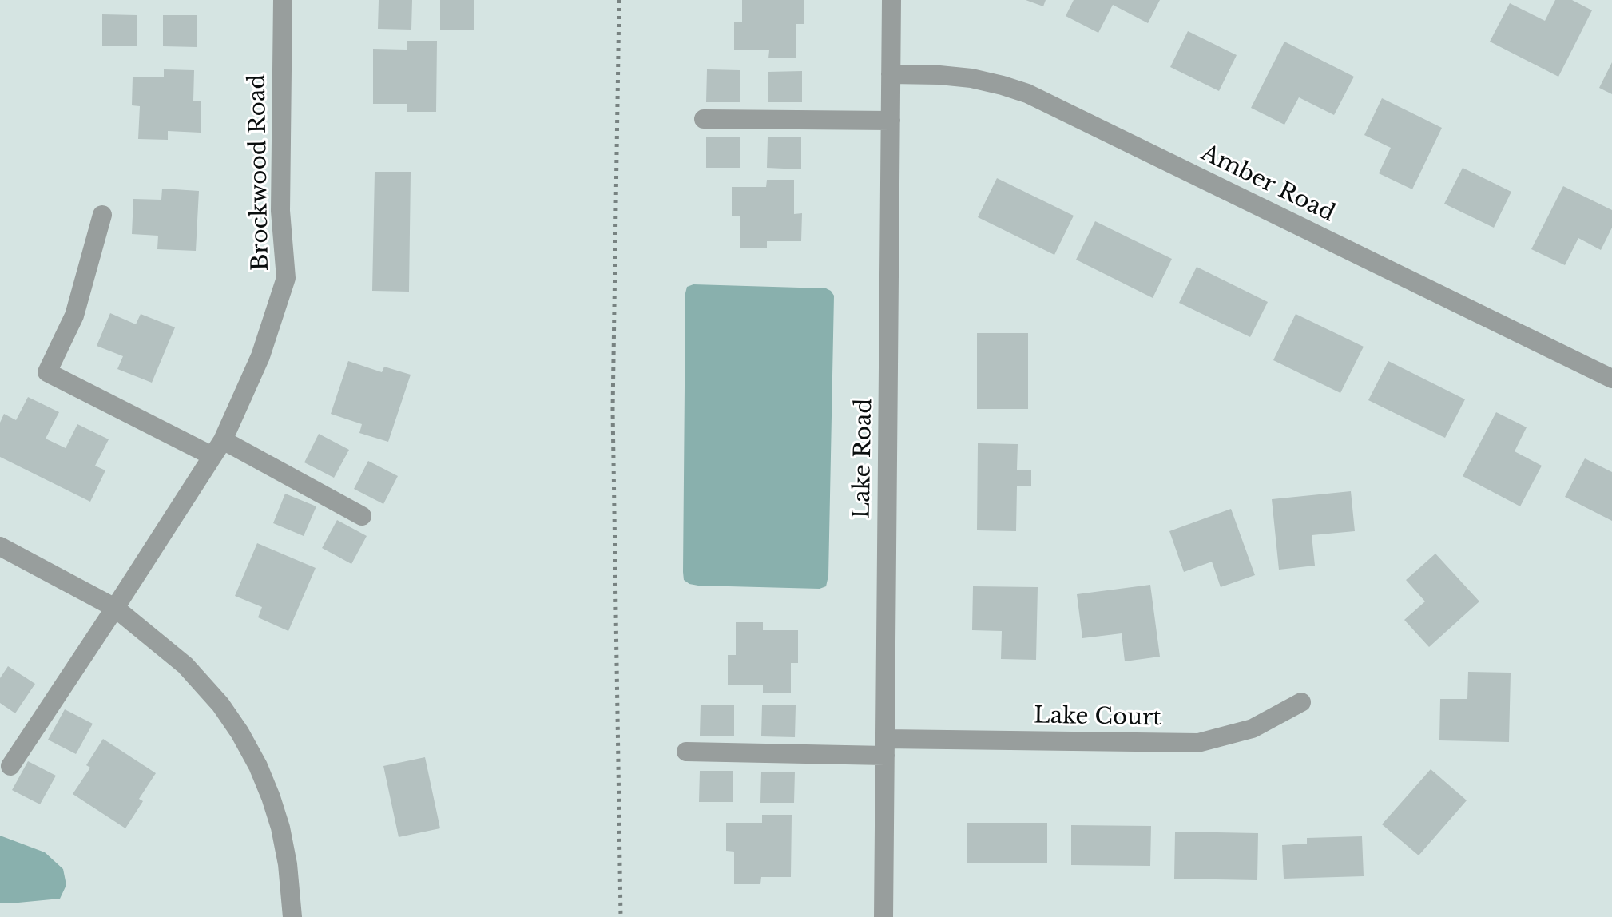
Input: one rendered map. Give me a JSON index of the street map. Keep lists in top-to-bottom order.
{
  "streets": {
    "street": [
      "Brockwood Road",
      "Amber Road",
      "Lake Road",
      "Lake Court"
    ]
  },
  "crossings": [
    ["Amber Road", "Lake Road"],
    ["Lake Road", "Lake Court"]
  ]
}
